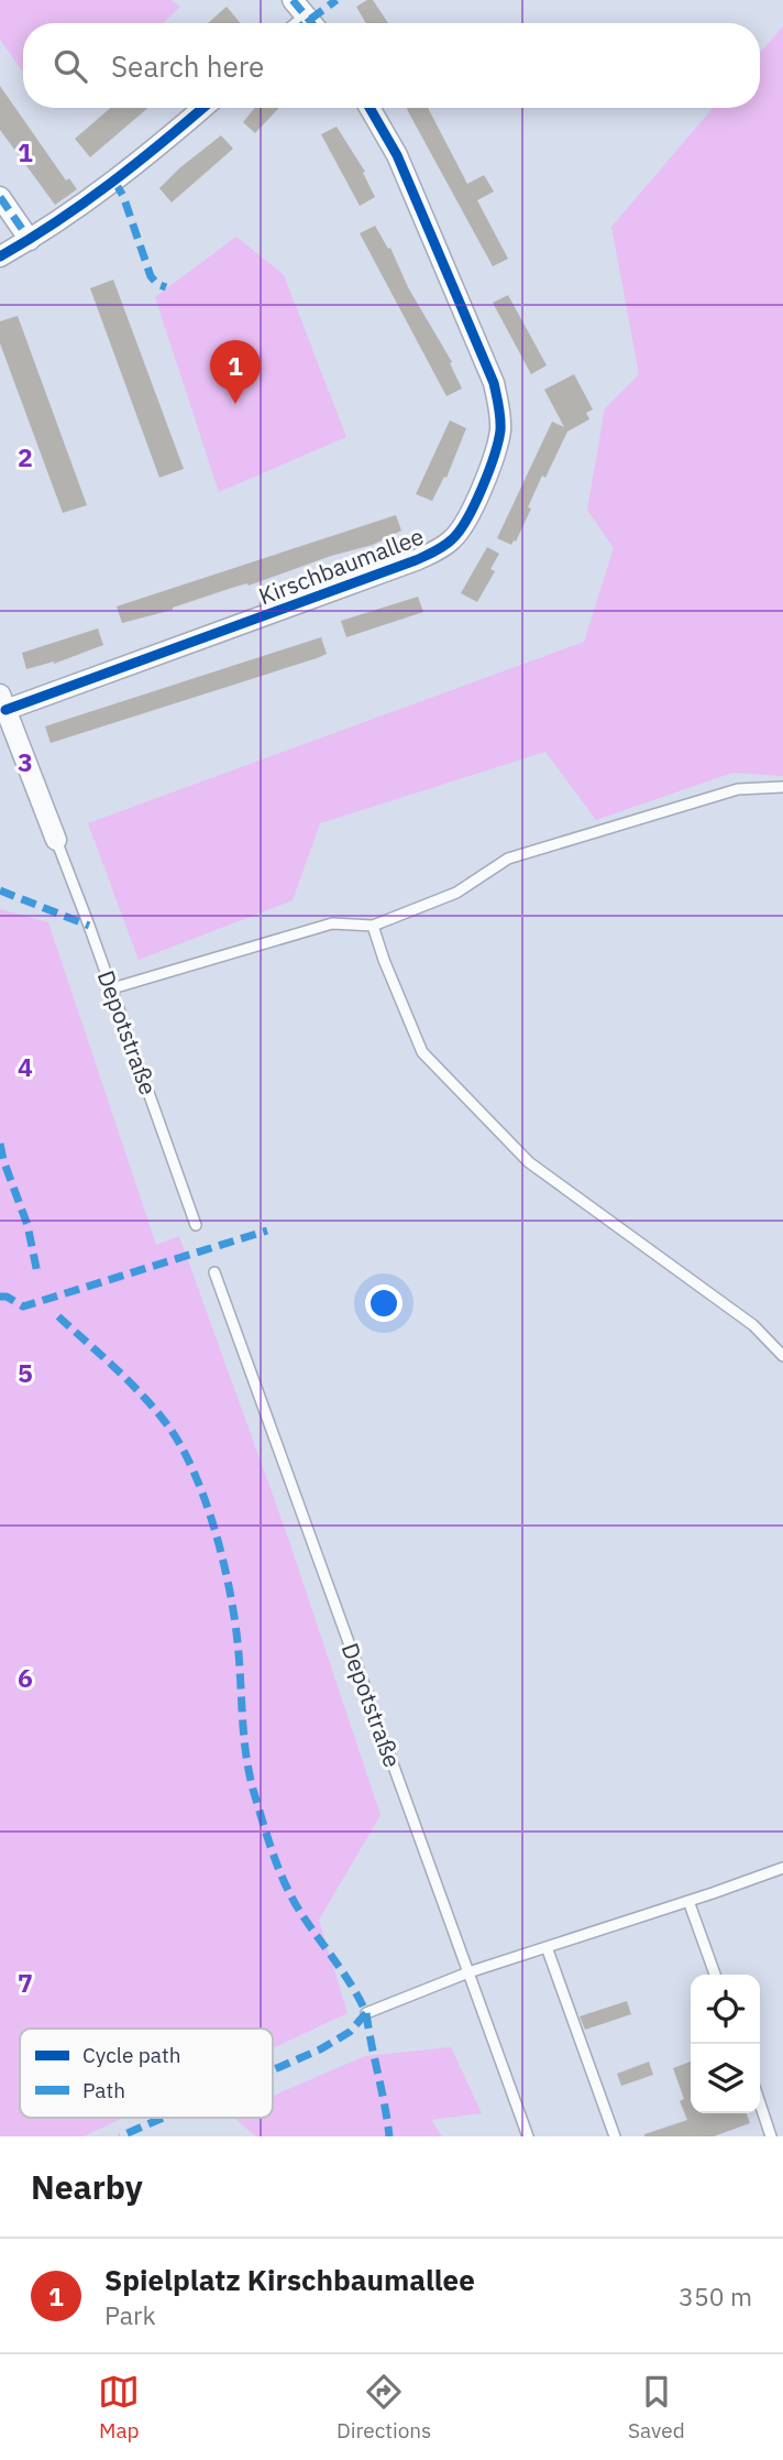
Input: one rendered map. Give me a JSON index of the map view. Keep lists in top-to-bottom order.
{
  "streets": {
    "street": ["Kirschbaumallee"],
    "lane": ["Depotstraße"]
  },
  "legend": ["Cycle path", "Path"],
  "page": {
    "search": "Search here",
    "pins": "1",
    "heading": "Nearby",
    "list": [
      {
        "mark": "1",
        "name": "Spielplatz Kirschbaumallee",
        "note": "Park",
        "value": "350 m"
      }
    ],
    "nav": ["Map", "Directions", "Saved"]
  },
  "grid": {
    "rows": [
      "1",
      "2",
      "3",
      "4",
      "5",
      "6",
      "7"
    ]
  }
}
